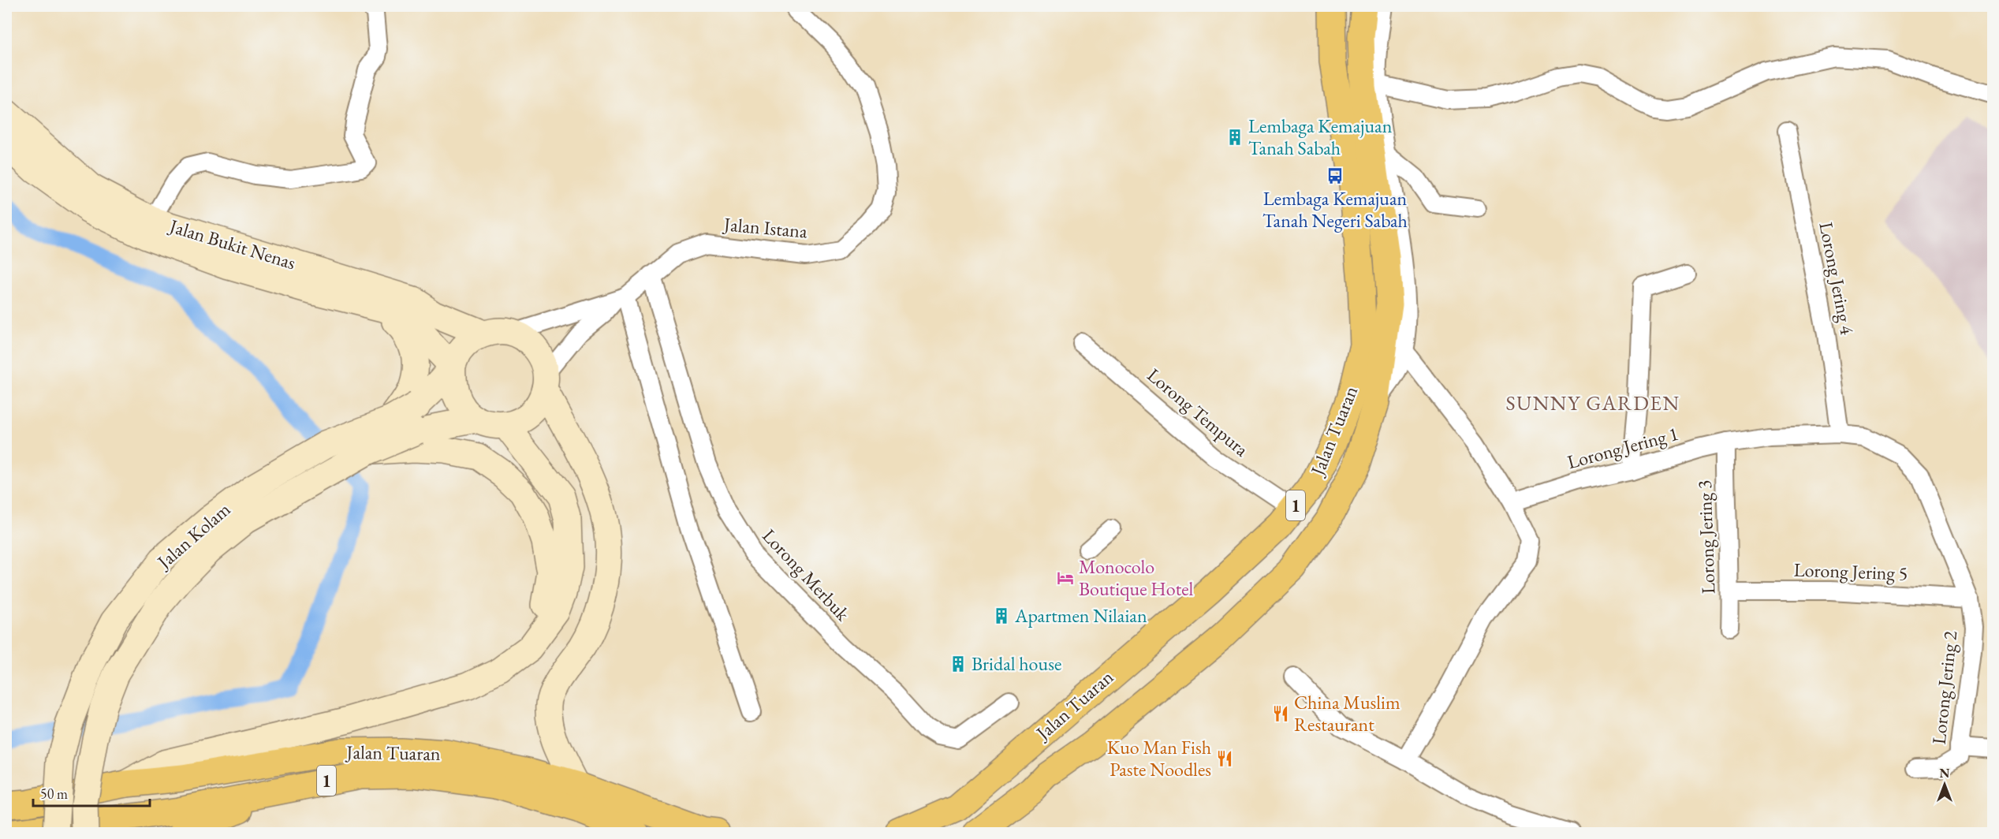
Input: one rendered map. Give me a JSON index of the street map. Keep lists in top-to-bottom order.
{
  "streets": {
    "main road": [
      "Jalan Bukit Nenas",
      "Jalan Tuaran",
      "1",
      "Jalan Kolam"
    ],
    "street": [
      "Jalan Istana",
      "Lorong Jering 4",
      "Lorong Tempura",
      "Lorong Jering 1",
      "Lorong Jering 3",
      "Lorong Jering 5",
      "Lorong Merbuk",
      "Lorong Jering 2"
    ]
  },
  "crossings": [
    ["Jalan Istana", "Jalan Bukit Nenas"],
    ["Jalan Istana", "Jalan Kolam"],
    ["Jalan Istana", "Lorong Merbuk"],
    ["Jalan Bukit Nenas", "Jalan Kolam"],
    ["Lorong Jering 4", "Lorong Jering 1"],
    ["Lorong Tempura", "Jalan Tuaran"],
    ["Lorong Jering 1", "Lorong Jering 3"],
    ["Lorong Jering 1", "Lorong Jering 2"],
    ["Lorong Jering 3", "Lorong Jering 5"],
    ["Lorong Jering 5", "Lorong Jering 2"]
  ],
  "districts": ["SUNNY GARDEN"],
  "places": {
    "building": ["Lembaga Kemajuan Tanah Sabah", "Apartmen Nilaian", "Bridal house"],
    "bus stop": ["Lembaga Kemajuan Tanah Negeri Sabah"],
    "hotel": ["Monocolo Boutique Hotel"],
    "restaurant": ["China Muslim Restaurant", "Kuo Man Fish Paste Noodles"]
  },
  "scale_bar": "50 m",
  "north": "top"
}
